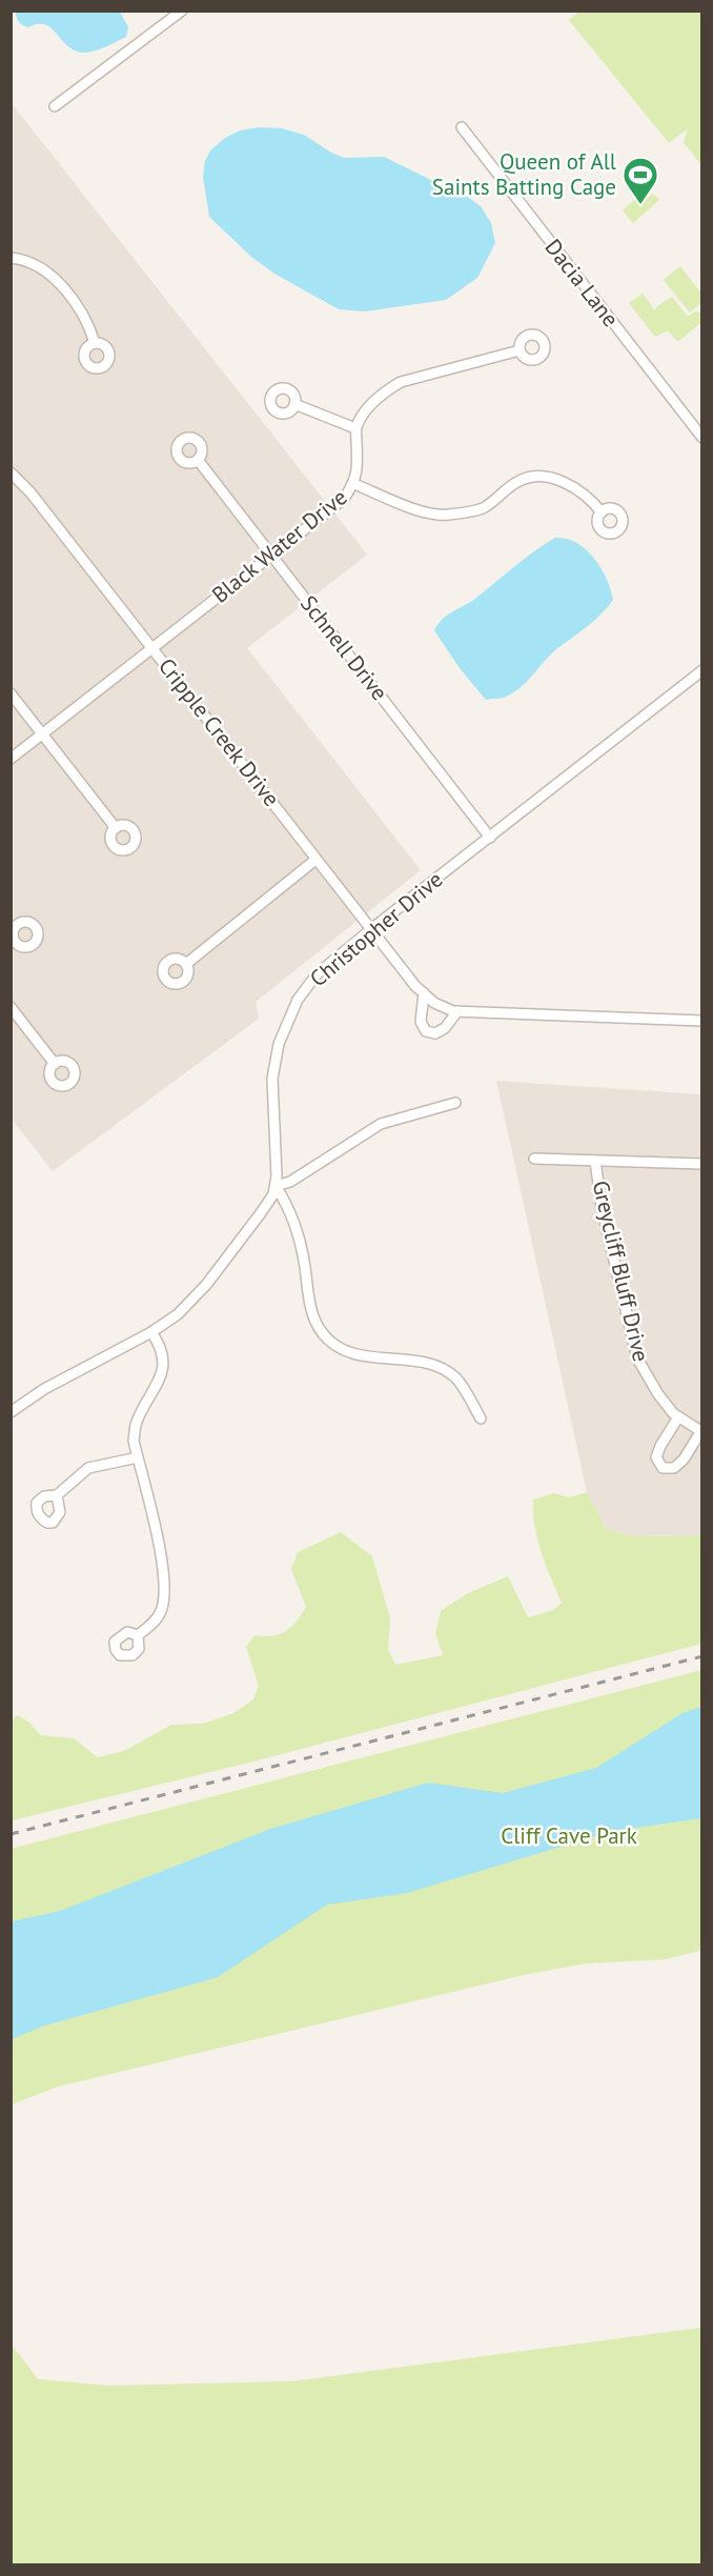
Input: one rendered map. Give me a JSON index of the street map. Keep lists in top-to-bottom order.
{
  "streets": {
    "street": [
      "Dacia Lane",
      "Black Water Drive",
      "Schnell Drive",
      "Cripple Creek Drive",
      "Christopher Drive",
      "Greycliff Bluff Drive"
    ]
  },
  "crossings": [
    ["Black Water Drive", "Schnell Drive"],
    ["Black Water Drive", "Cripple Creek Drive"],
    ["Schnell Drive", "Christopher Drive"],
    ["Cripple Creek Drive", "Christopher Drive"]
  ],
  "parks": ["Cliff Cave Park"],
  "places": {
    "sports": ["Queen of All Saints Batting Cage"]
  }
}
